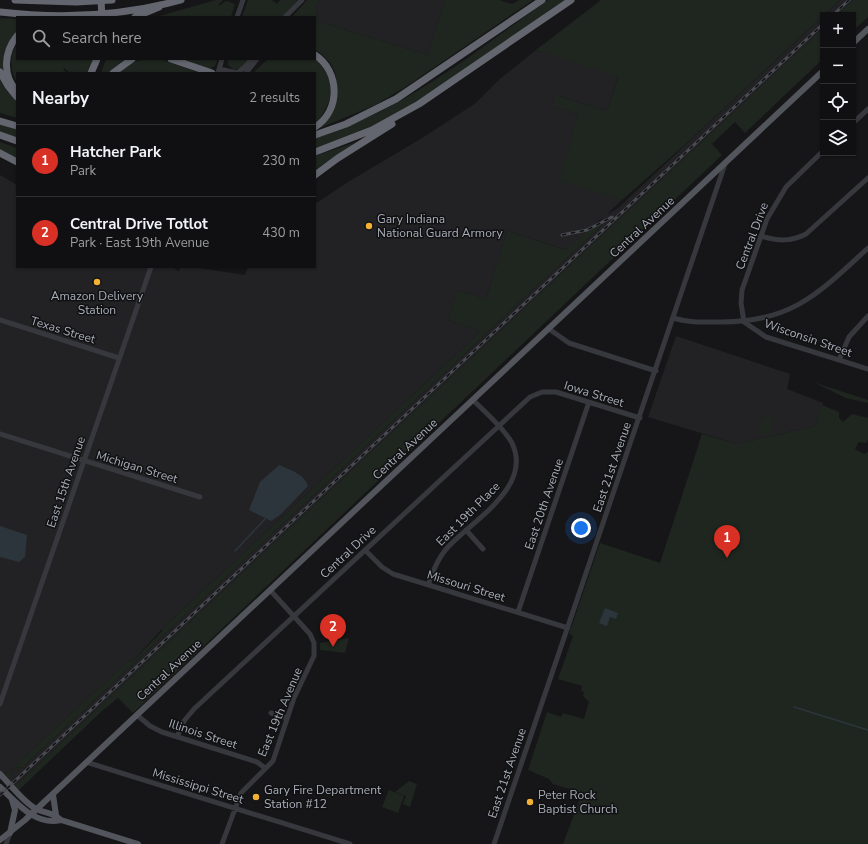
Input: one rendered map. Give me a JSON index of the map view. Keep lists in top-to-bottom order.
{
  "streets": {
    "main road": ["Central Avenue"],
    "street": [
      "Central Drive",
      "Texas Street",
      "Wisconsin Street",
      "Iowa Street",
      "Michigan Street",
      "East 21st Avenue",
      "East 15th Avenue",
      "East 20th Avenue",
      "East 19th Place",
      "Missouri Street",
      "East 19th Avenue",
      "Illinois Street",
      "Mississippi Street"
    ]
  },
  "crossings": [
    ["Central Avenue", "East 21st Avenue"],
    ["Central Avenue", "East 19th Place"],
    ["Central Avenue", "East 19th Avenue"],
    ["Central Avenue", "Illinois Street"],
    ["Central Avenue", "Mississippi Street"],
    ["Central Drive", "Wisconsin Street"],
    ["Central Drive", "Iowa Street"],
    ["Central Drive", "East 19th Place"],
    ["Central Drive", "Missouri Street"],
    ["Central Drive", "East 19th Avenue"],
    ["Central Drive", "Illinois Street"],
    ["Texas Street", "East 15th Avenue"],
    ["Iowa Street", "East 21st Avenue"],
    ["Iowa Street", "East 20th Avenue"],
    ["Michigan Street", "East 15th Avenue"],
    ["East 21st Avenue", "Missouri Street"],
    ["East 20th Avenue", "Missouri Street"],
    ["East 19th Place", "Missouri Street"],
    ["East 19th Avenue", "Illinois Street"],
    ["East 19th Avenue", "Mississippi Street"]
  ],
  "places": [
    "Gary Indiana National Guard Armory",
    "Amazon Delivery Station",
    "Gary Fire Department Station #12",
    "Peter Rock Baptist Church"
  ],
  "page": {
    "map_buttons": ["+", "−"],
    "search": "Search here",
    "heading": ["Nearby", "2 results"],
    "list": [
      {
        "mark": "1",
        "name": "Hatcher Park",
        "note": "Park",
        "value": "230 m"
      },
      {
        "mark": "2",
        "name": "Central Drive Totlot",
        "note": "Park · East 19th Avenue",
        "value": "430 m"
      }
    ],
    "pins": ["1", "2"]
  }
}
